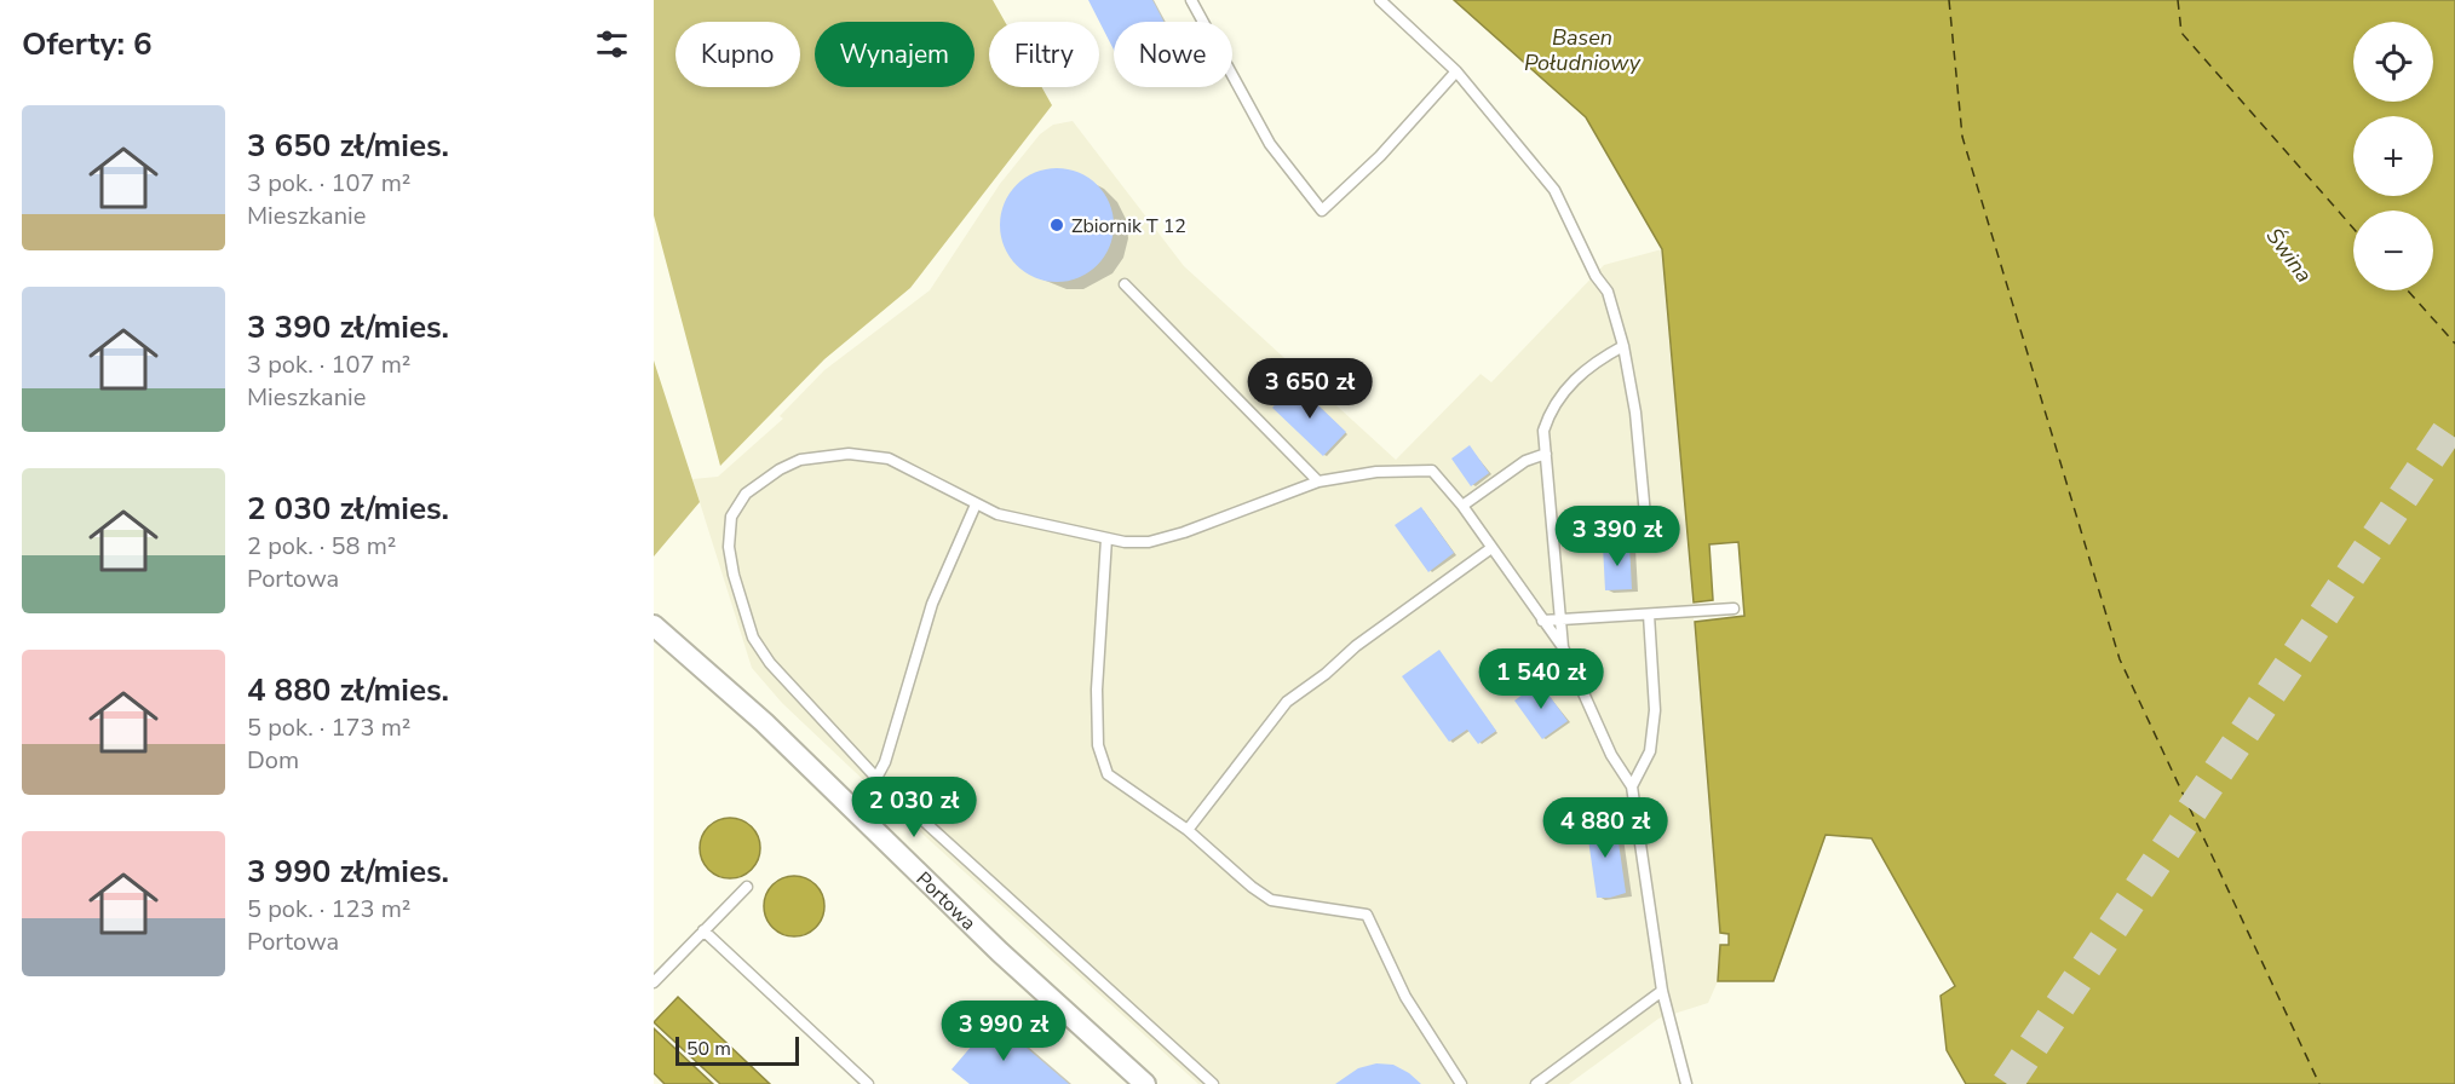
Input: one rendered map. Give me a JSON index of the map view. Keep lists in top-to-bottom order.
{
  "streets": {
    "street": ["Portowa"]
  },
  "water": ["Basen Południowy", "Świna"],
  "places": ["Zbiornik T 12"],
  "scale_bar": "50 m",
  "page": {
    "heading": "Oferty: 6",
    "map_buttons": ["+", "−"],
    "chip": [
      "Kupno",
      "Wynajem",
      "Filtry",
      "Nowe"
    ],
    "list": [
      {
        "name": "3 650 zł/mies.",
        "note": "3 pok. · 107 m² · Mieszkanie"
      },
      {
        "name": "3 390 zł/mies.",
        "note": "3 pok. · 107 m² · Mieszkanie"
      },
      {
        "name": "2 030 zł/mies.",
        "note": "2 pok. · 58 m² · Portowa"
      },
      {
        "name": "4 880 zł/mies.",
        "note": "5 pok. · 173 m² · Dom"
      },
      {
        "name": "3 990 zł/mies.",
        "note": "5 pok. · 123 m² · Portowa"
      }
    ],
    "price": [
      "3 650 zł",
      "3 390 zł",
      "1 540 zł",
      "2 030 zł",
      "4 880 zł",
      "3 990 zł"
    ],
    "scale": "50 m"
  }
}
